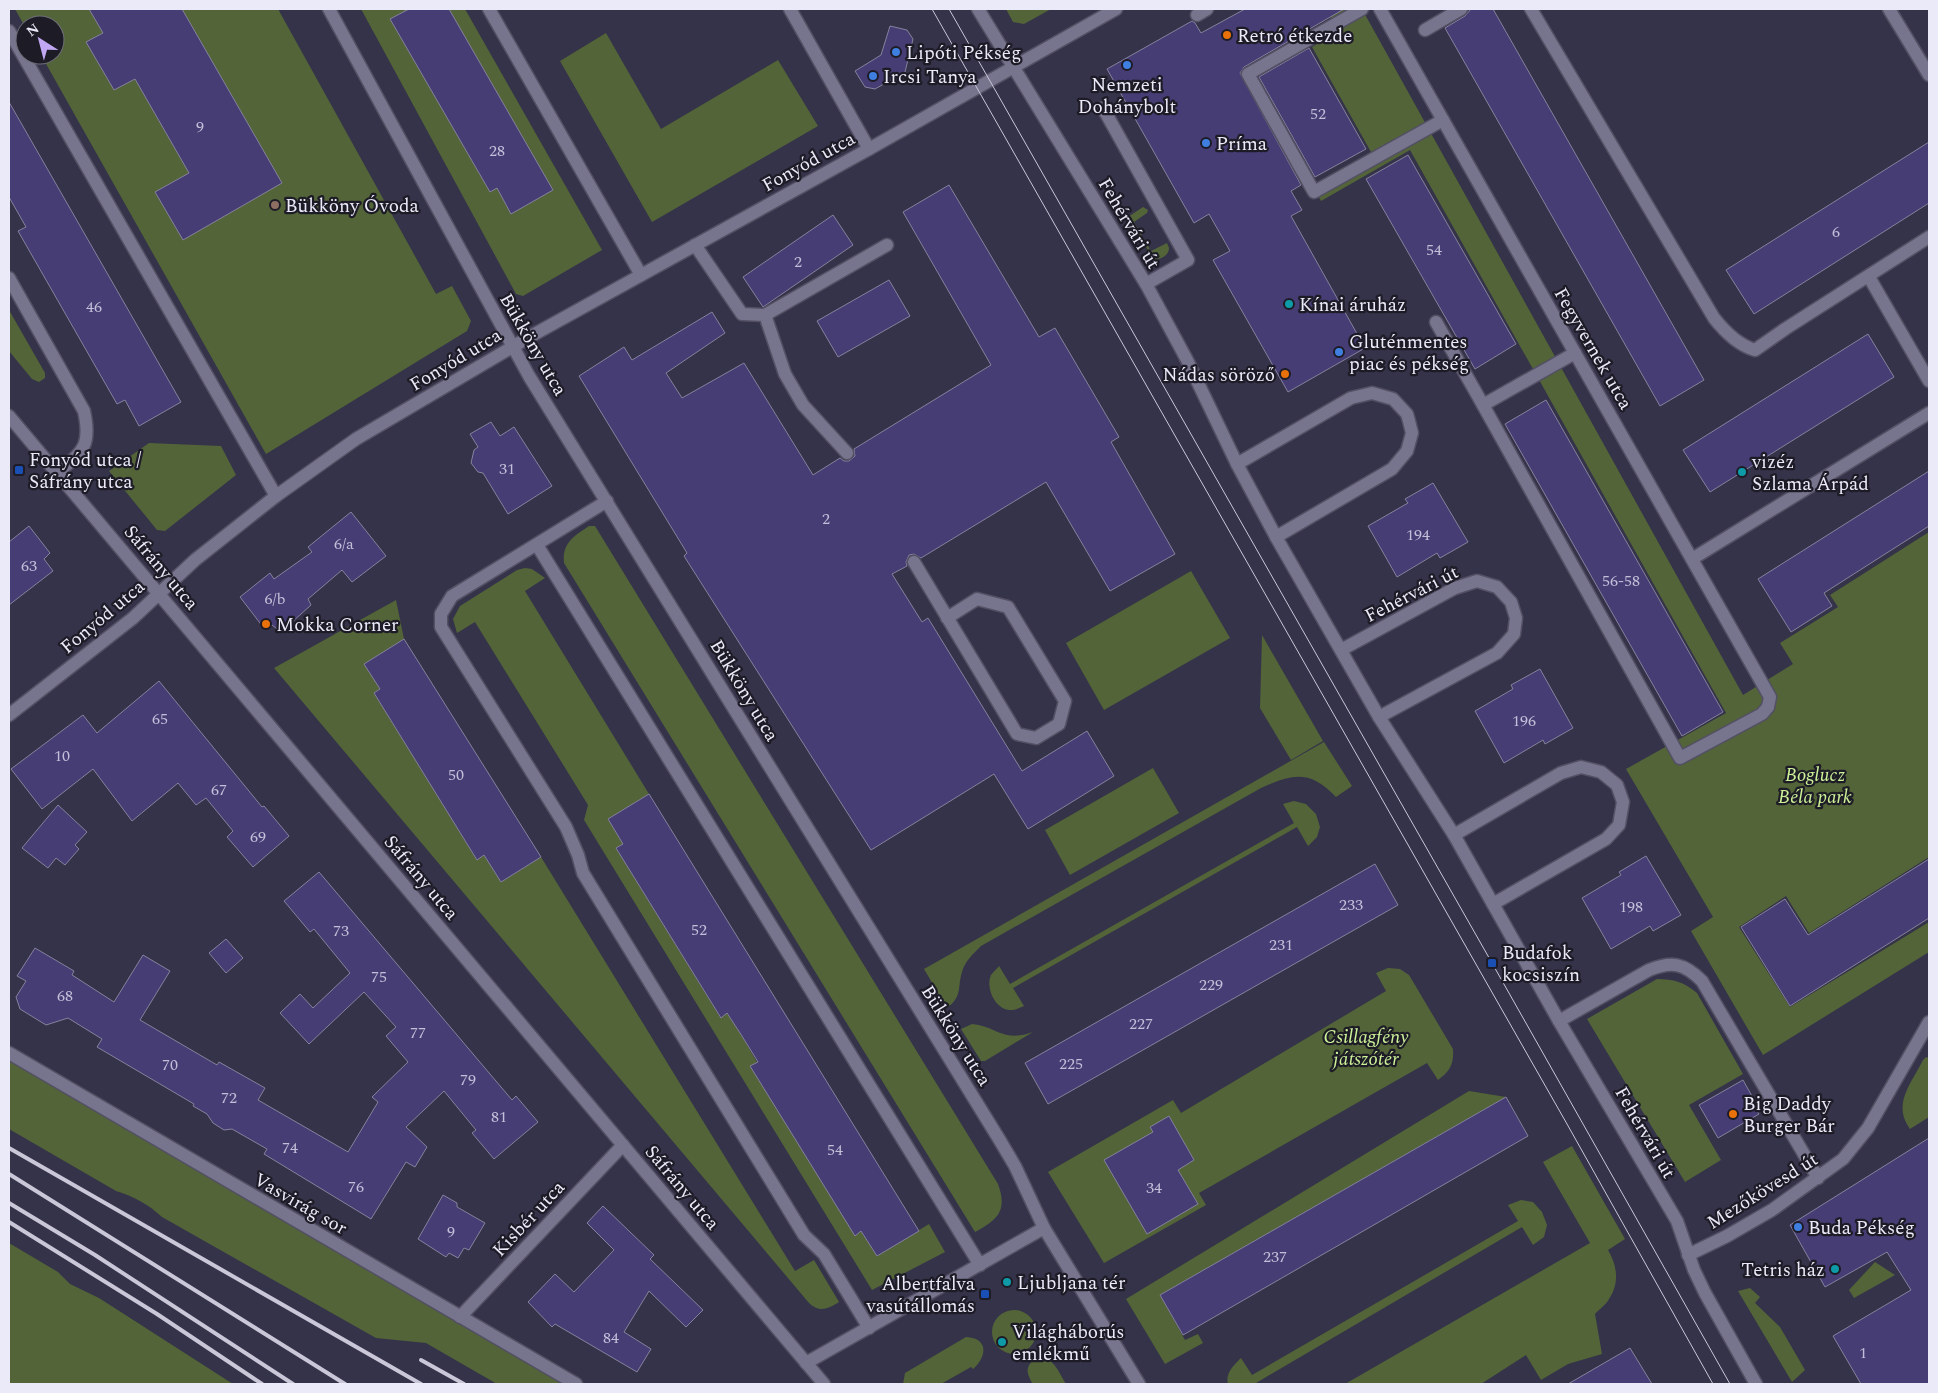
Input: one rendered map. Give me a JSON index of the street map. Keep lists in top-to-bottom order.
{
  "streets": {
    "street": [
      "Fonyód utca",
      "Fehérvári út",
      "Bükköny utca",
      "Fegyvernek utca",
      "Sáfrány utca",
      "Mezőkövesd út",
      "Vasvirág sor",
      "Kisbér utca"
    ]
  },
  "crossings": [
    ["Fonyód utca", "Fehérvári út"],
    ["Fonyód utca", "Bükköny utca"],
    ["Fonyód utca", "Sáfrány utca"],
    ["Fehérvári út", "Mezőkövesd út"],
    ["Sáfrány utca", "Kisbér utca"],
    ["Vasvirág sor", "Kisbér utca"]
  ],
  "parks": ["Boglucz Béla park", "Csillagfény játszótér"],
  "places": {
    "other": [
      "Retró étkezde",
      "Lipóti Pékség",
      "Nemzeti Dohánybolt",
      "Ircsi Tanya",
      "Príma",
      "Bükköny Óvoda",
      "Kínai áruház",
      "Gluténmentes piac és pékség",
      "Nádas söröző",
      "vizéz Szlama Árpád",
      "Mokka Corner",
      "Big Daddy Burger Bár",
      "Buda Pékség",
      "Tetris ház",
      "Ljubljana tér",
      "Világháborús emlékmű"
    ],
    "transit": ["Fonyód utca / Sáfrány utca", "Budafok kocsiszín", "Albertfalva vasútállomás"]
  },
  "house_numbers": [
    "52",
    "9",
    "28",
    "6",
    "54",
    "2",
    "46",
    "31",
    "2",
    "194",
    "6/a",
    "63",
    "56-58",
    "6/b",
    "65",
    "196",
    "10",
    "50",
    "67",
    "69",
    "233",
    "198",
    "52",
    "73",
    "231",
    "75",
    "229",
    "68",
    "227",
    "77",
    "225",
    "70",
    "79",
    "72",
    "81",
    "74",
    "54",
    "76",
    "34",
    "9",
    "237",
    "84",
    "1"
  ],
  "north": "top left"
}
